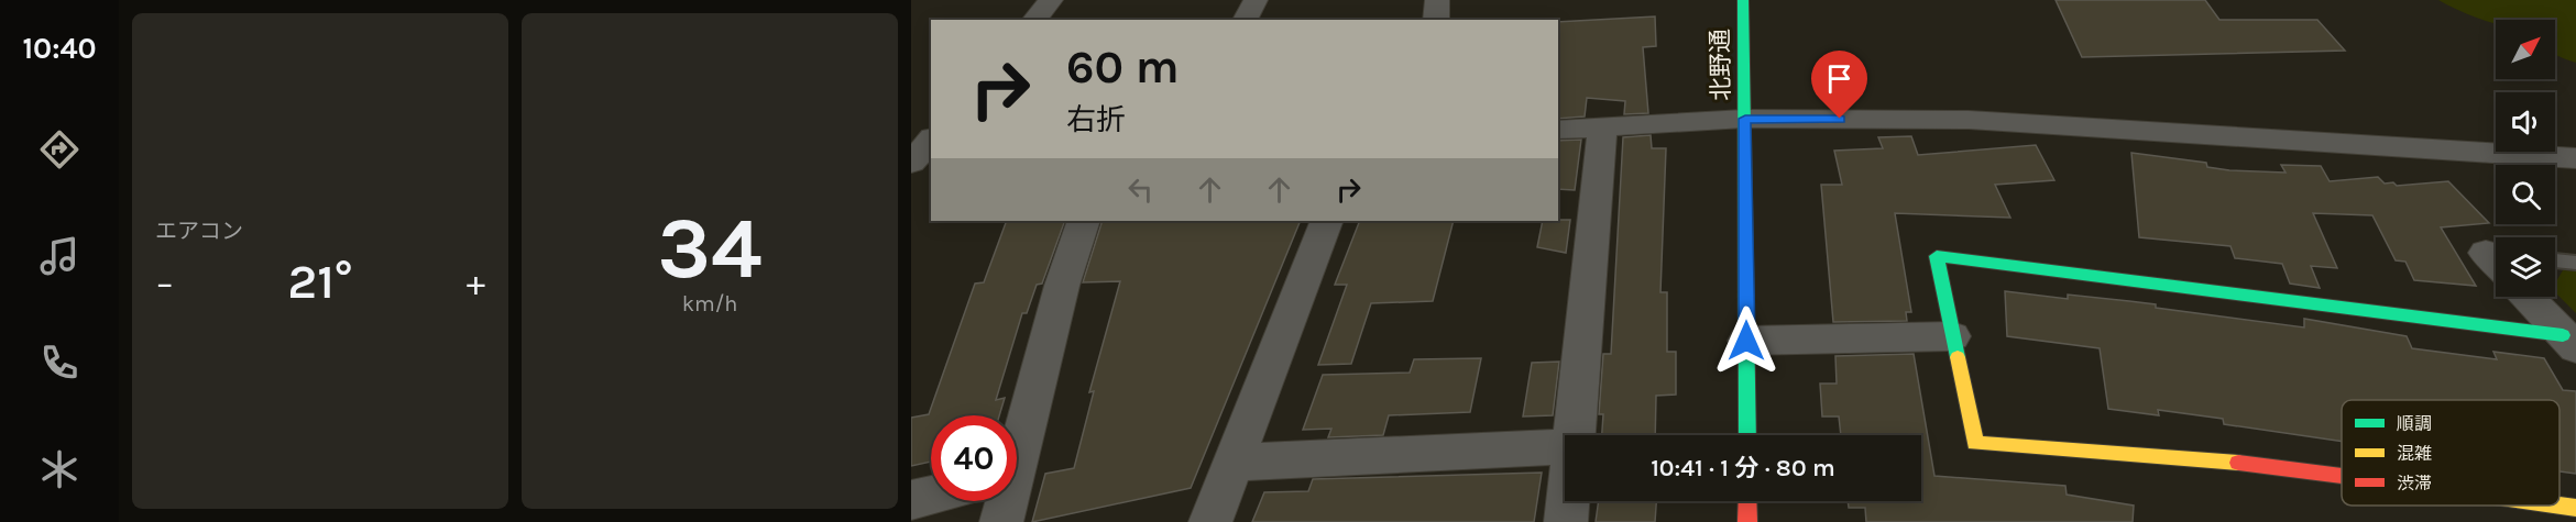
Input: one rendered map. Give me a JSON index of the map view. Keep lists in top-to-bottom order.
{
  "streets": {
    "street": ["北野通"]
  },
  "legend": ["順調", "混雑", "渋滞"],
  "north": "top right",
  "page": {
    "tabs": "10:40",
    "tile": [
      "エアコン",
      ["34", "km/h"]
    ],
    "turn": ["60 m", "右折"],
    "heat": ["−", "21°", "+"],
    "limit": "40",
    "trip": "10:41 · 1 分 · 80 m"
  }
}
